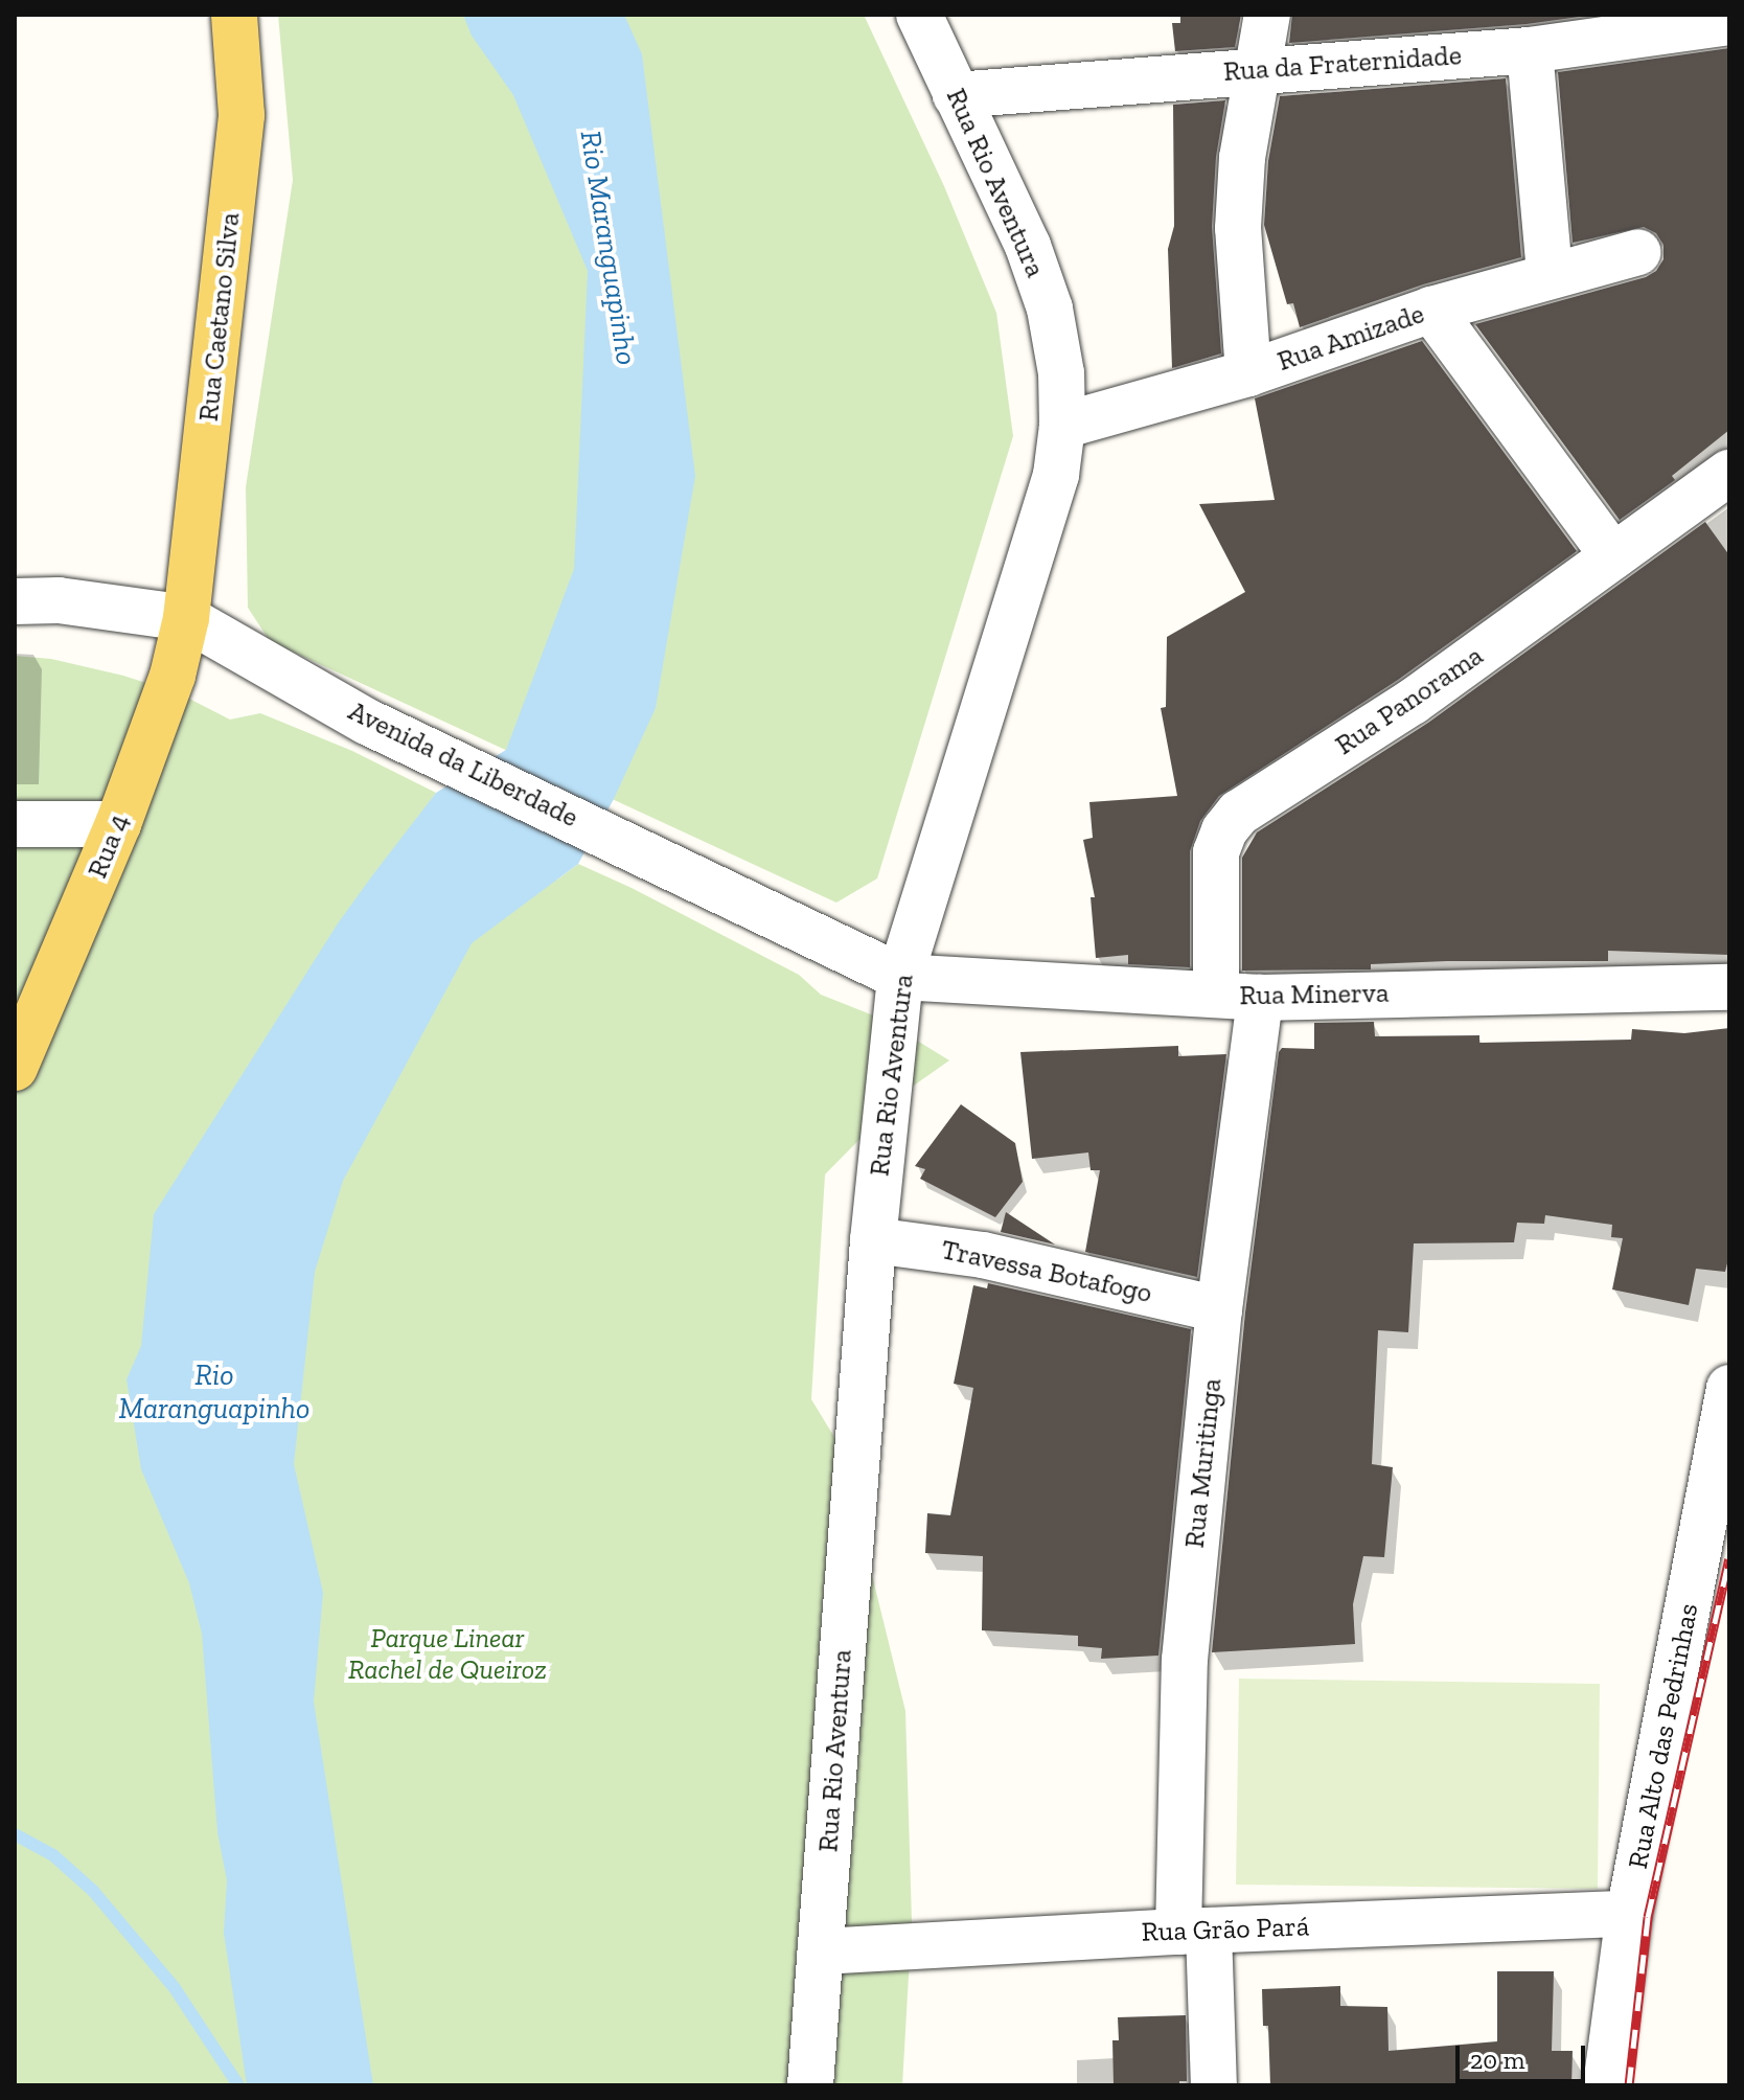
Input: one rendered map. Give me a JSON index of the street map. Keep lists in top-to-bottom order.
{
  "streets": {
    "main road": ["Rua Caetano Silva", "Rua 4"],
    "street": [
      "Rua da Fraternidade",
      "Rua Rio Aventura",
      "Rua Amizade",
      "Rua Panorama",
      "Avenida da Liberdade",
      "Rua Minerva",
      "Travessa Botafogo",
      "Rua Muritinga",
      "Rua Alto das Pedrinhas",
      "Rua Grão Pará"
    ]
  },
  "crossings": [
    ["Rua da Fraternidade", "Rua Rio Aventura"],
    ["Rua Rio Aventura", "Rua Amizade"],
    ["Rua Rio Aventura", "Avenida da Liberdade"],
    ["Rua Rio Aventura", "Rua Minerva"],
    ["Rua Rio Aventura", "Travessa Botafogo"],
    ["Rua Rio Aventura", "Rua Grão Pará"],
    ["Rua Caetano Silva", "Avenida da Liberdade"],
    ["Rua Caetano Silva", "Rua 4"],
    ["Rua Panorama", "Rua Minerva"],
    ["Rua Panorama", "Rua Muritinga"],
    ["Avenida da Liberdade", "Rua 4"],
    ["Avenida da Liberdade", "Rua Minerva"],
    ["Rua Minerva", "Rua Muritinga"],
    ["Travessa Botafogo", "Rua Muritinga"],
    ["Rua Muritinga", "Rua Grão Pará"],
    ["Rua Alto das Pedrinhas", "Rua Grão Pará"]
  ],
  "water": ["Rio Maranguapinho"],
  "parks": ["Parque Linear Rachel de Queiroz"],
  "scale_bar": "20 m"
}
